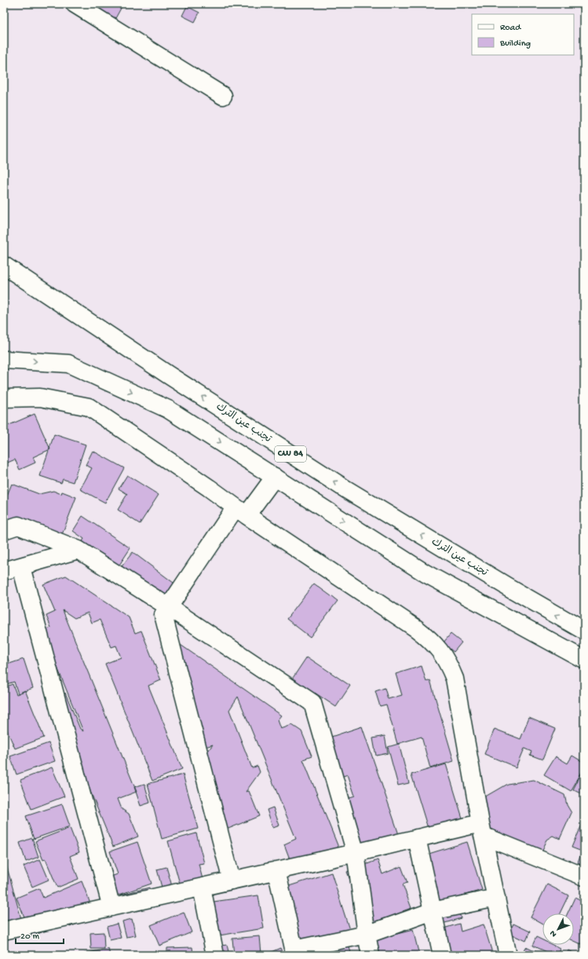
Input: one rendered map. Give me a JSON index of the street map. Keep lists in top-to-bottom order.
{
  "streets": {
    "main road": ["تجنب عين الترك", "CW 84"]
  },
  "legend": ["Road", "Building"],
  "scale_bar": "20 m",
  "north": "bottom left"
}
